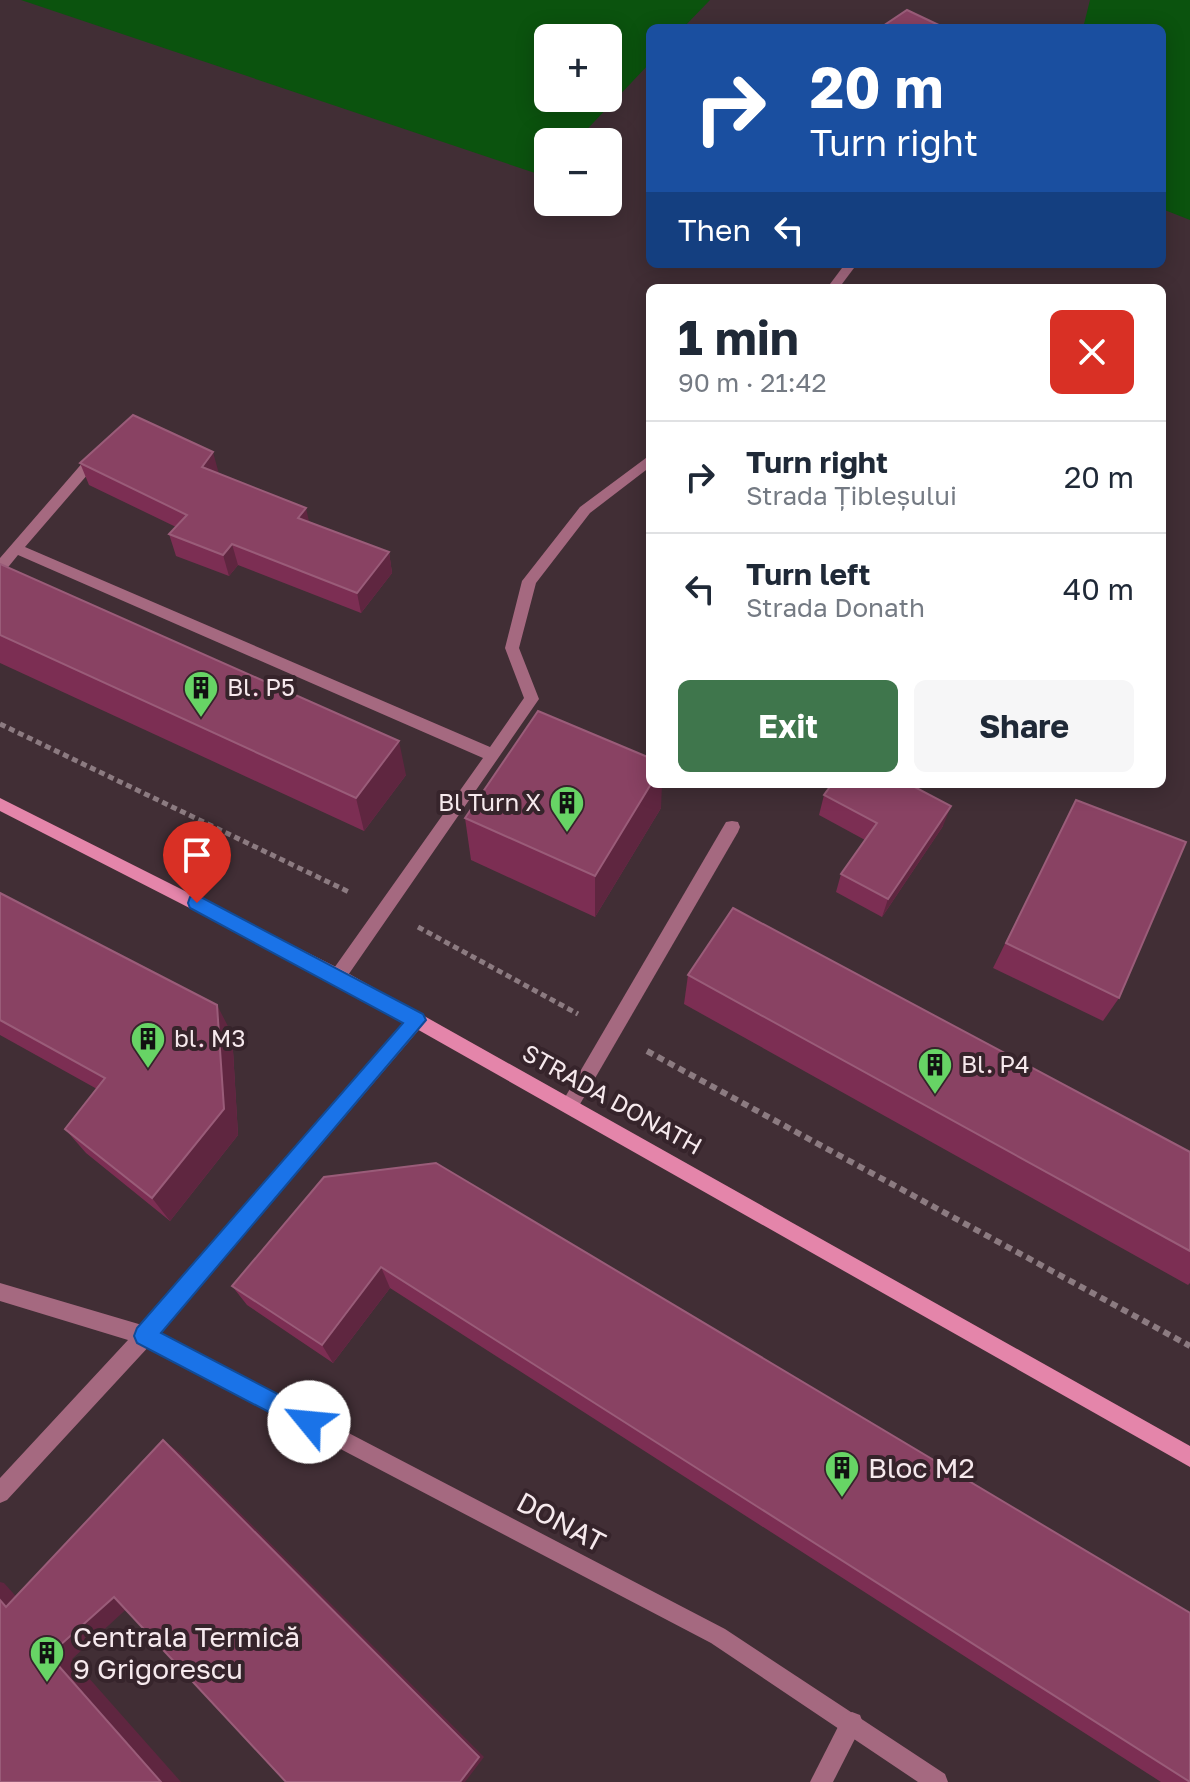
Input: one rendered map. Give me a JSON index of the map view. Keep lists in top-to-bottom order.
{
  "streets": {
    "main road": ["STRADA DONATH"],
    "street": ["DONAT"]
  },
  "places": {
    "building": [
      "Bl. P5",
      "Bl Turn X",
      "bl. M3",
      "Bl. P4",
      "Bloc M2",
      "Centrala Termică 9 Grigorescu"
    ]
  },
  "page": {
    "map_buttons": ["+", "−"],
    "turn": ["20 m", "Turn right"],
    "then": "Then",
    "heading": ["1 min", "90 m · 21:42"],
    "list": [
      {
        "name": "Turn right",
        "note": "Strada Țibleșului",
        "value": "20 m"
      },
      {
        "name": "Turn left",
        "note": "Strada Donath",
        "value": "40 m"
      }
    ],
    "buttons": ["Exit", "Share"]
  }
}
